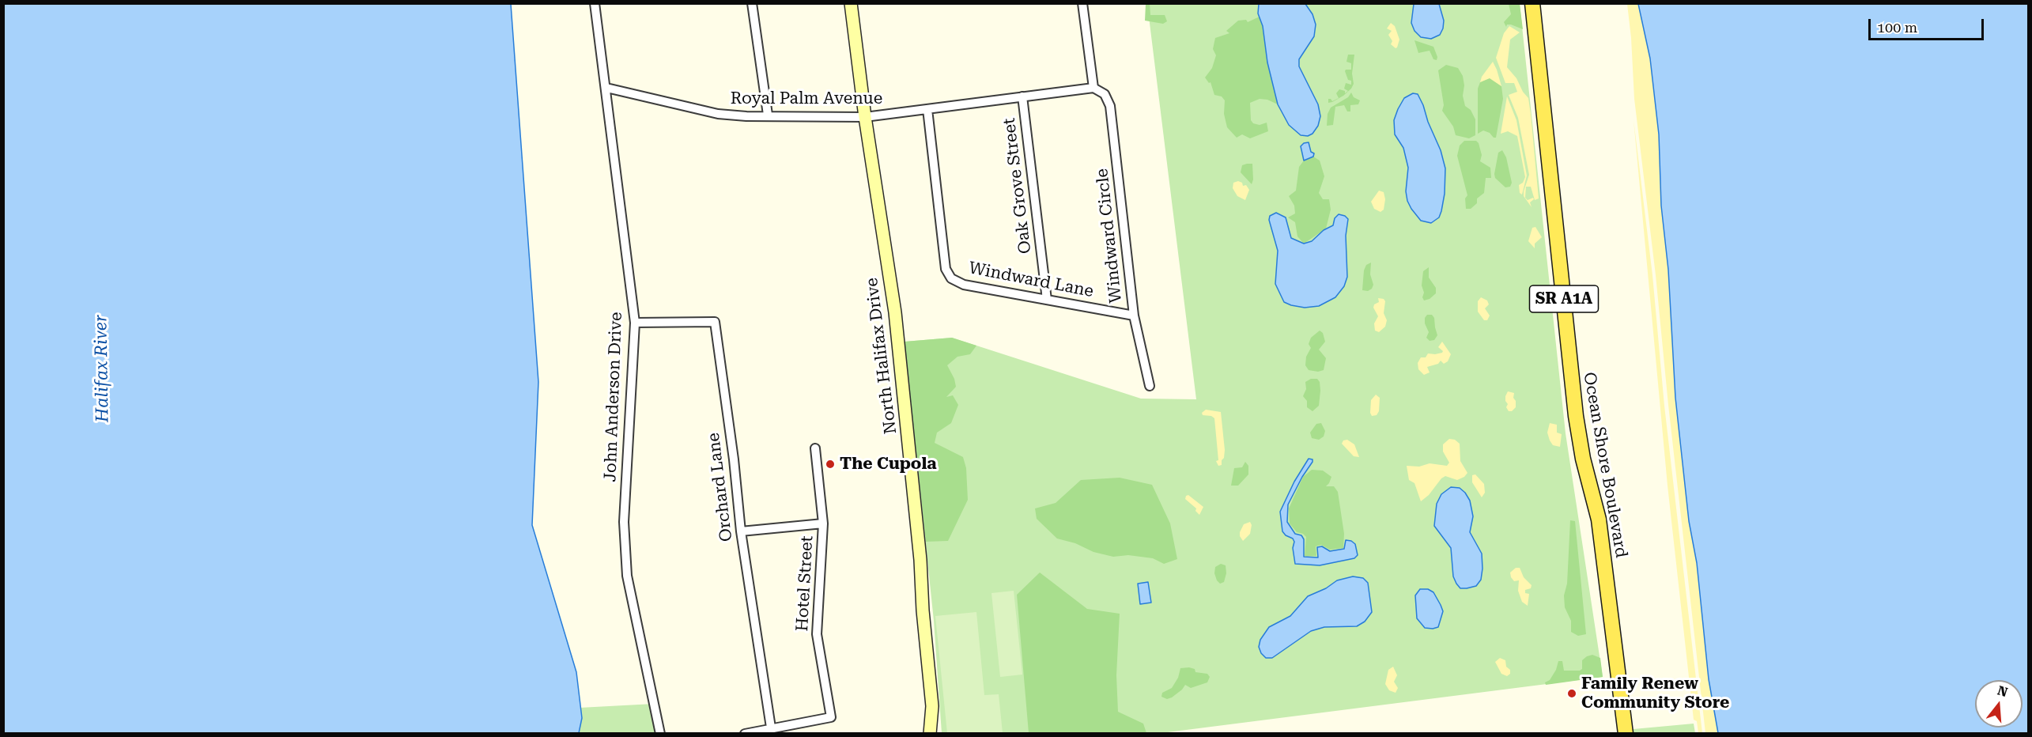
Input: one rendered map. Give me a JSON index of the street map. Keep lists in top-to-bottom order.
{
  "streets": {
    "main road": ["SR A1A", "Ocean Shore Boulevard"],
    "street": [
      "Royal Palm Avenue",
      "Oak Grove Street",
      "Windward Circle",
      "Windward Lane",
      "North Halifax Drive",
      "John Anderson Drive",
      "Orchard Lane",
      "Hotel Street"
    ]
  },
  "crossings": [
    ["Royal Palm Avenue", "Oak Grove Street"],
    ["Royal Palm Avenue", "Windward Circle"],
    ["Royal Palm Avenue", "Windward Lane"],
    ["Royal Palm Avenue", "North Halifax Drive"],
    ["Royal Palm Avenue", "John Anderson Drive"],
    ["Oak Grove Street", "Windward Lane"],
    ["Windward Circle", "Windward Lane"],
    ["John Anderson Drive", "Orchard Lane"],
    ["Orchard Lane", "Hotel Street"]
  ],
  "water": ["Halifax River"],
  "places": ["The Cupola", "Family Renew Community Store"],
  "scale_bar": "100 m",
  "north": "top"
}
